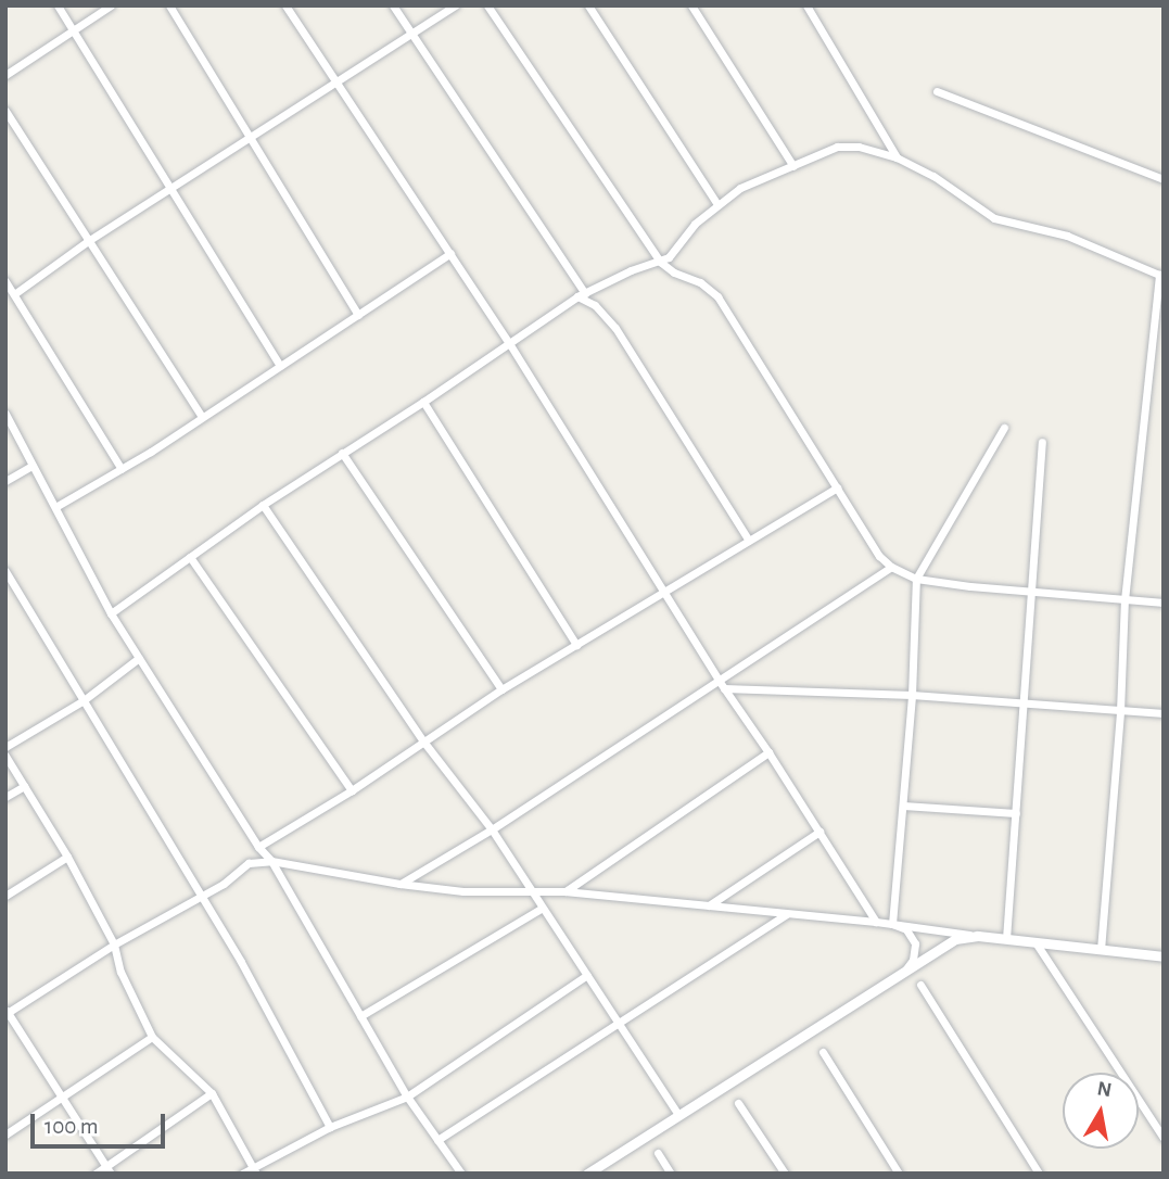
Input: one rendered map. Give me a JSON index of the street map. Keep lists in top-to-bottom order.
{
  "scale_bar": "100 m",
  "north": "top"
}
